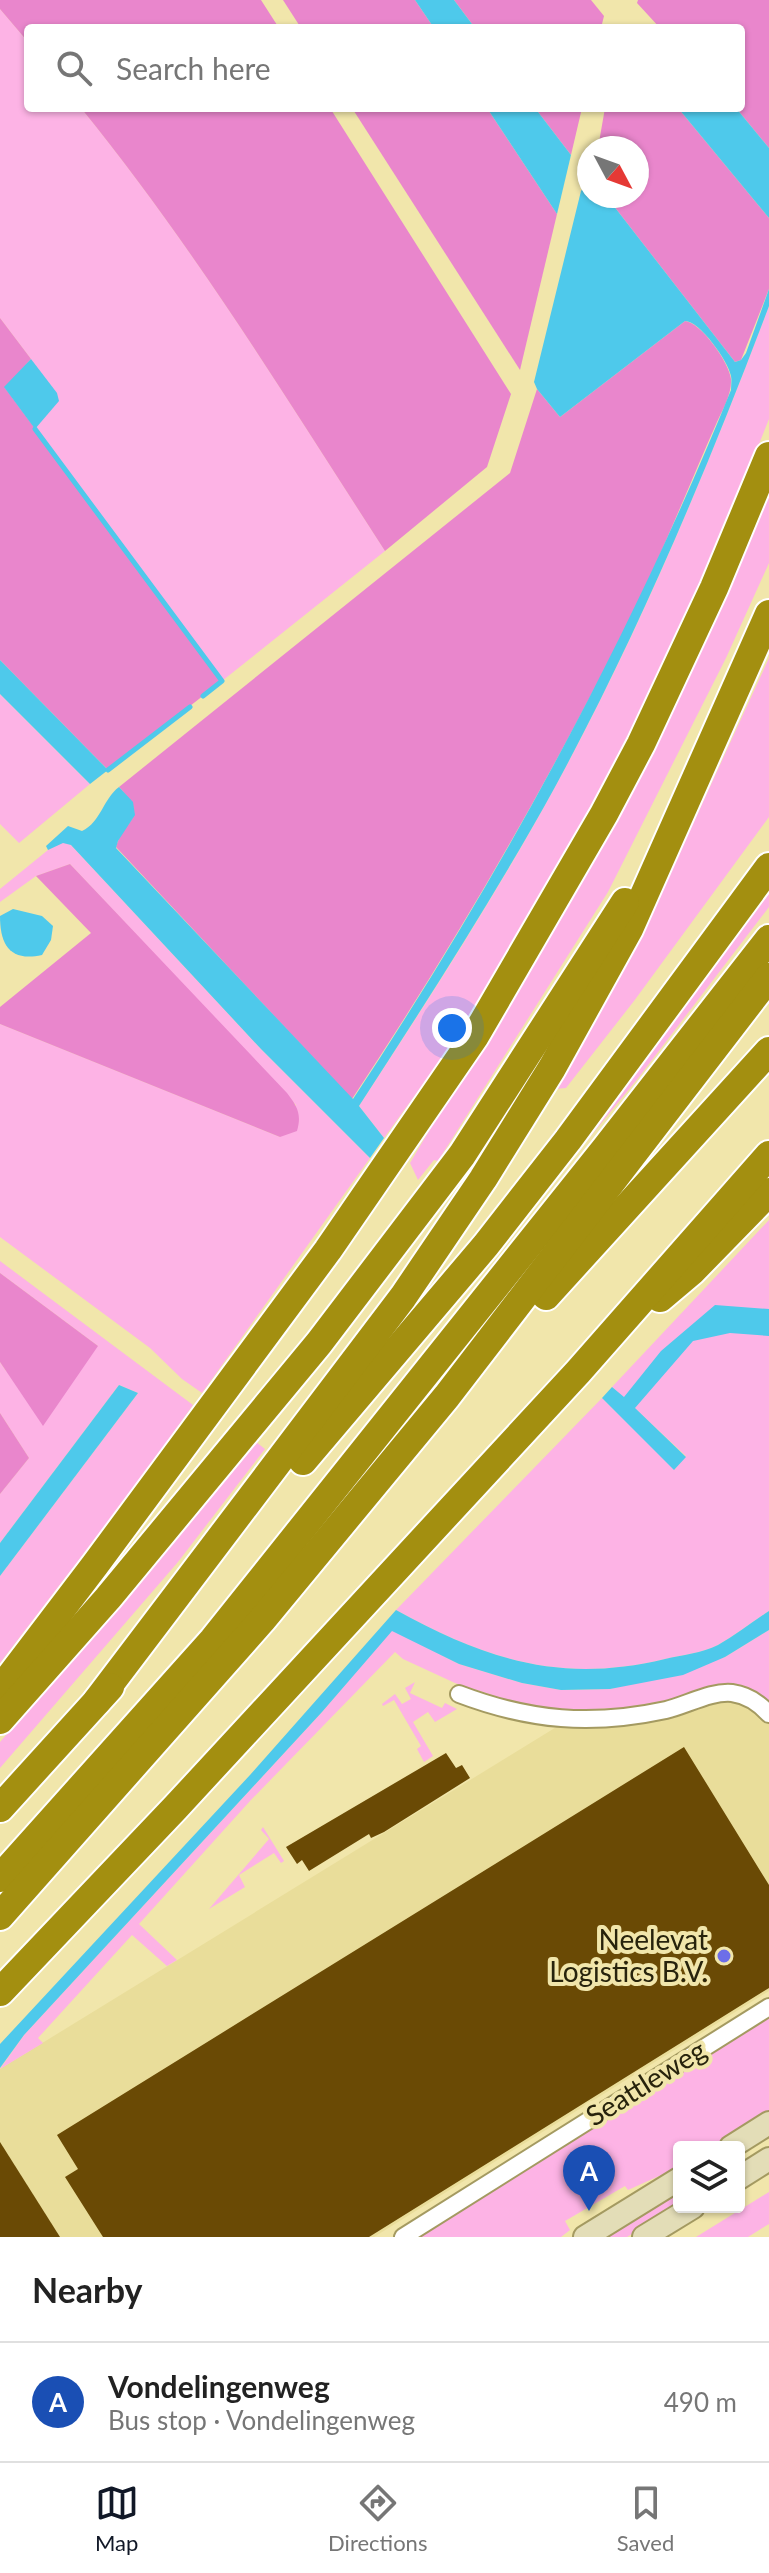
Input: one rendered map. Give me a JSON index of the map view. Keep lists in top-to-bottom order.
{
  "streets": {
    "street": ["Seattleweg"]
  },
  "places": ["Neelevat Logistics B.V."],
  "north": "bottom right",
  "page": {
    "search": "Search here",
    "pins": "A",
    "heading": "Nearby",
    "list": [
      {
        "mark": "A",
        "name": "Vondelingenweg",
        "note": "Bus stop · Vondelingenweg",
        "value": "490 m"
      }
    ],
    "nav": ["Map", "Directions", "Saved"]
  }
}
